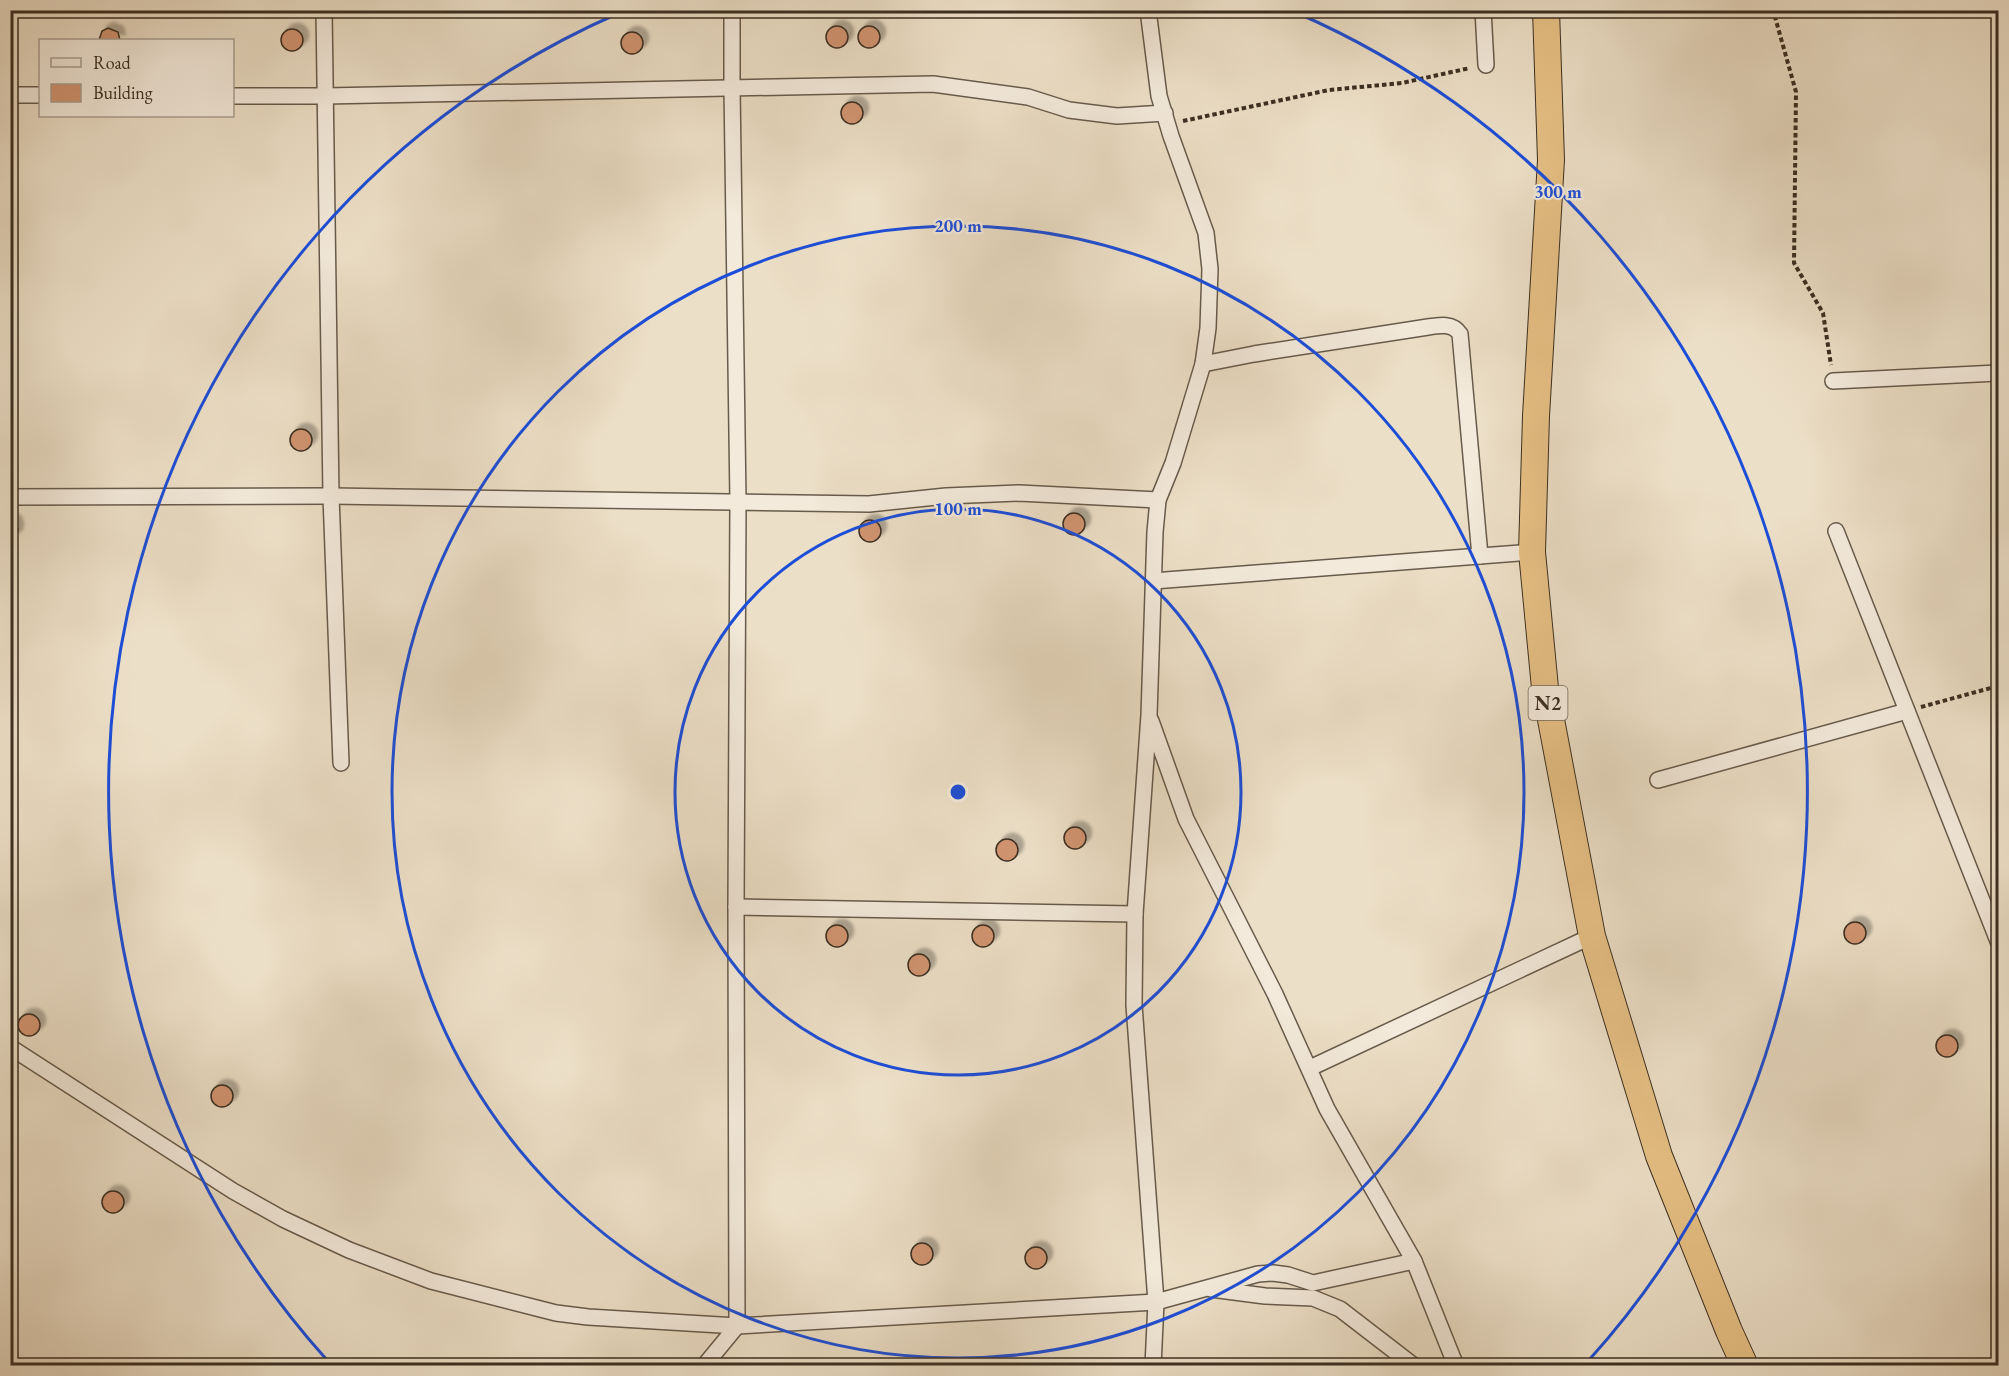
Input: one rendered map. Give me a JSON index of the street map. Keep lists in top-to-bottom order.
{
  "streets": {
    "highway": ["N2"]
  },
  "legend": ["Road", "Building"],
  "rings": ["300 m", "200 m", "100 m"]
}
